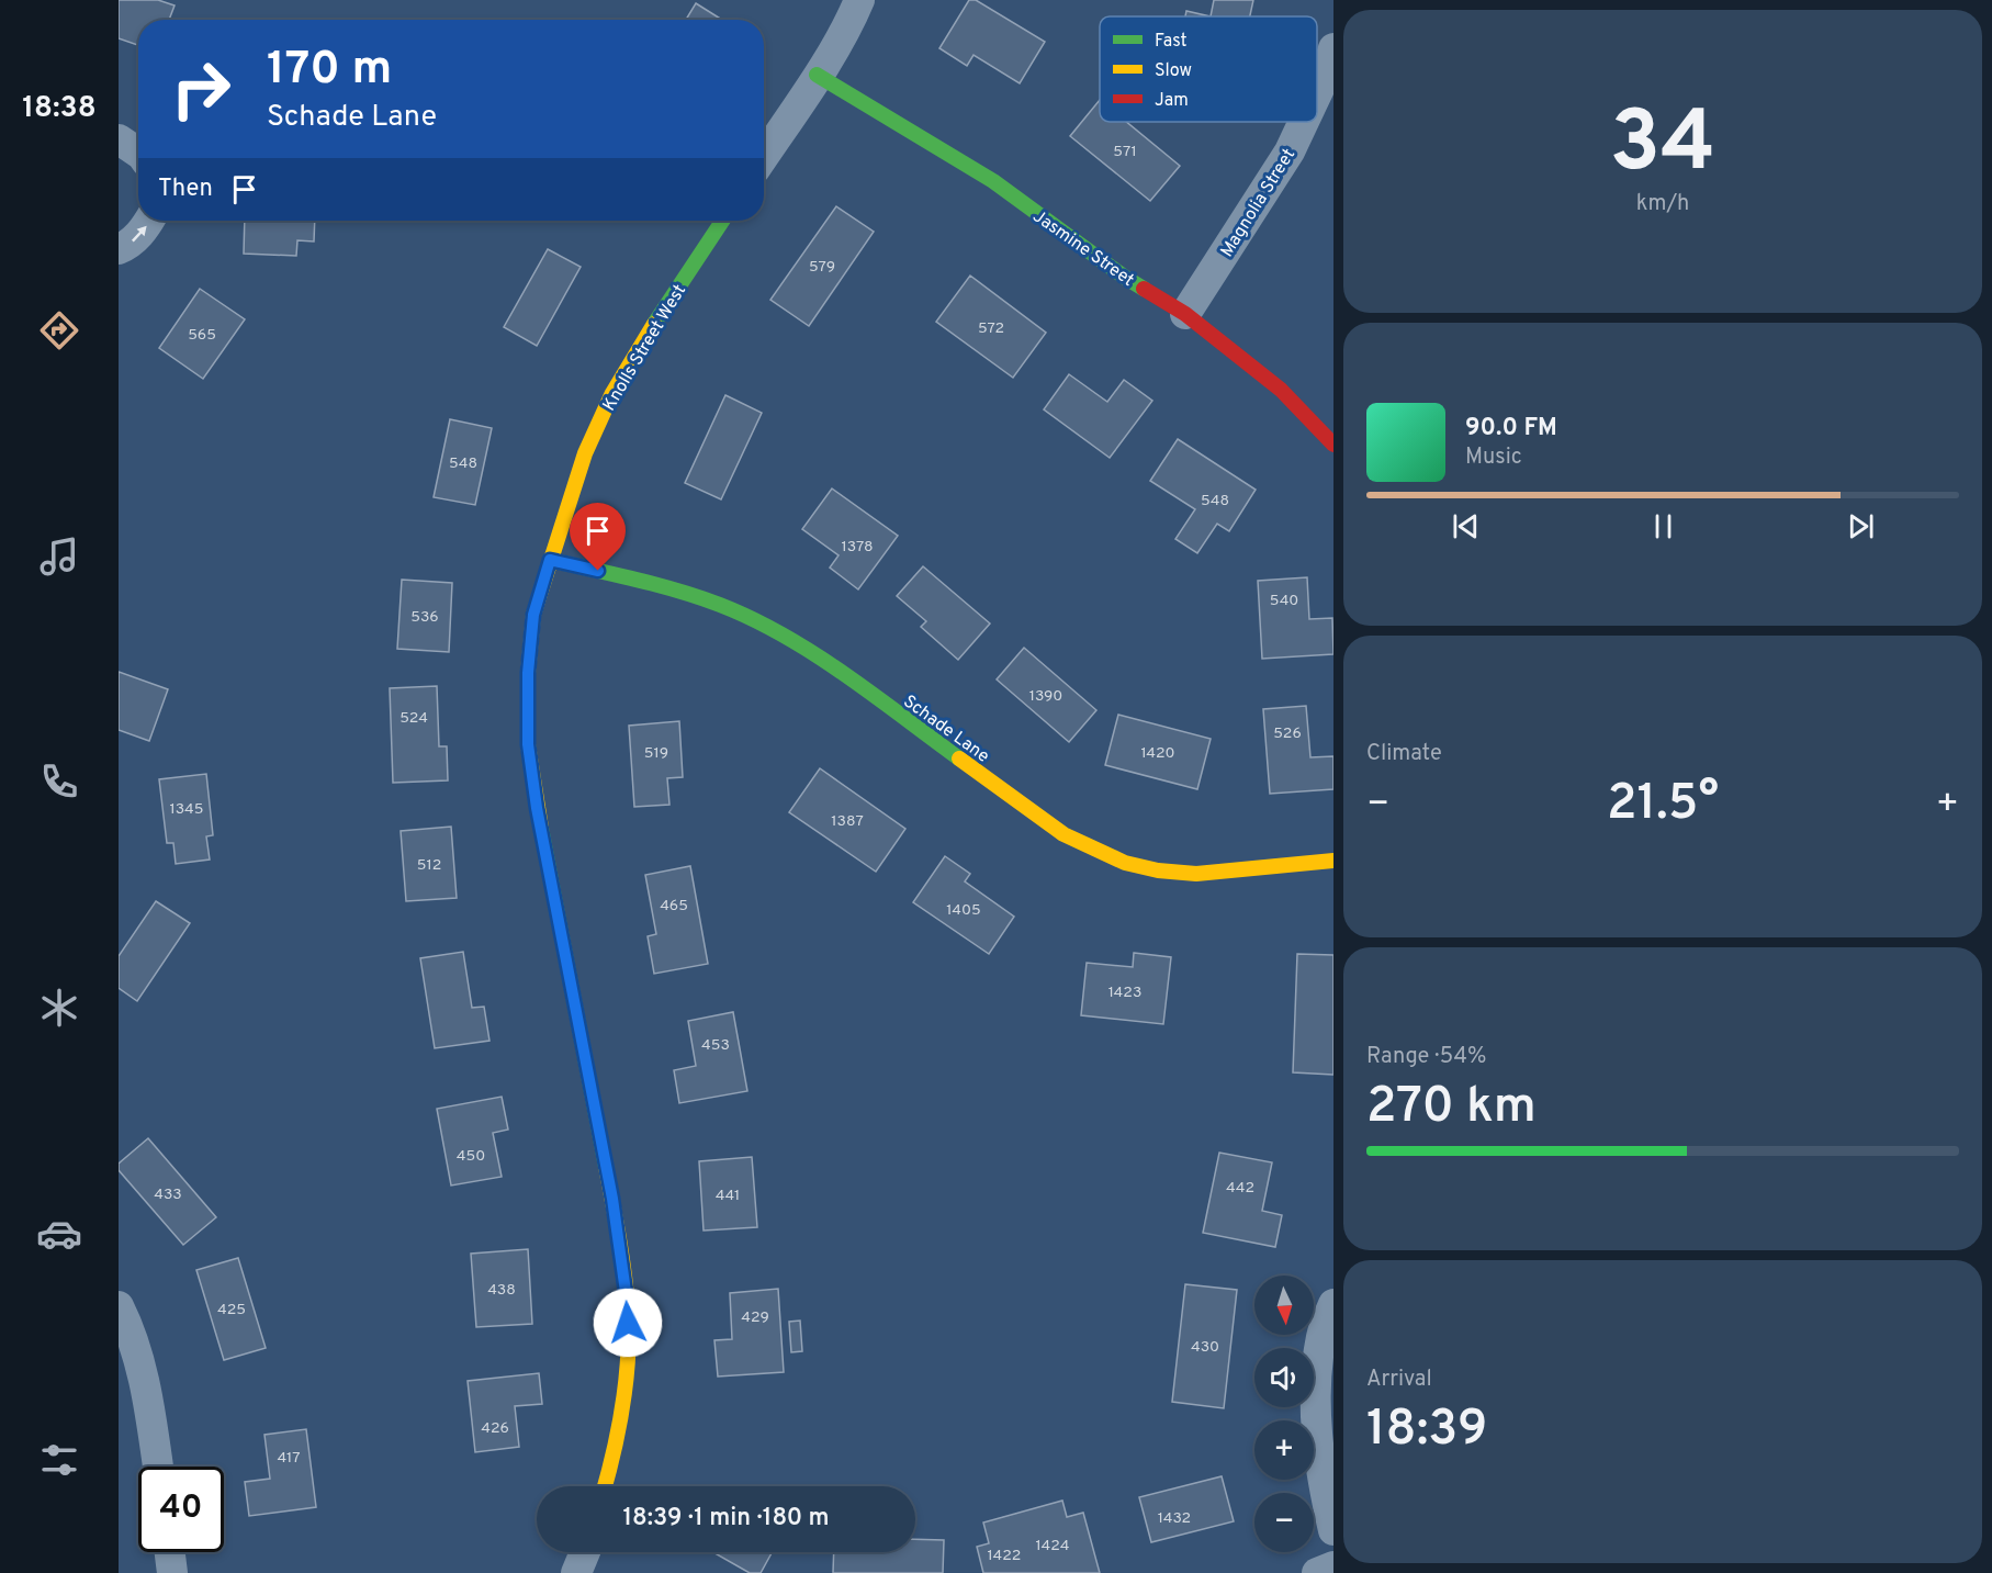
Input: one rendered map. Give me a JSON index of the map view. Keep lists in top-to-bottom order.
{
  "streets": {
    "street": [
      "Magnolia Street",
      "Jasmine Street",
      "Knolls Street West",
      "Schade Lane"
    ]
  },
  "crossings": [
    ["Magnolia Street", "Jasmine Street"],
    ["Knolls Street West", "Schade Lane"]
  ],
  "house_numbers": [
    "571",
    "579",
    "572",
    "565",
    "548",
    "548",
    "1378",
    "540",
    "536",
    "1390",
    "524",
    "526",
    "519",
    "1420",
    "1345",
    "1387",
    "512",
    "465",
    "1405",
    "1423",
    "453",
    "450",
    "442",
    "433",
    "441",
    "438",
    "425",
    "429",
    "430",
    "426",
    "417",
    "1432",
    "1424",
    "1422"
  ],
  "legend": ["Fast", "Slow", "Jam"],
  "north": "bottom",
  "page": {
    "tabs": "18:38",
    "tile": [
      ["34", "km/h"],
      "Climate",
      ["Range · 54%", "270 km"],
      ["Arrival", "18:39"]
    ],
    "turn": ["170 m", "Schade Lane"],
    "then": "Then",
    "song": ["90.0 FM", "Music"],
    "heat": ["−", "21.5°", "+"],
    "map_buttons": ["+", "−"],
    "limit": "40",
    "trip": "18:39 · 1 min · 180 m"
  }
}
